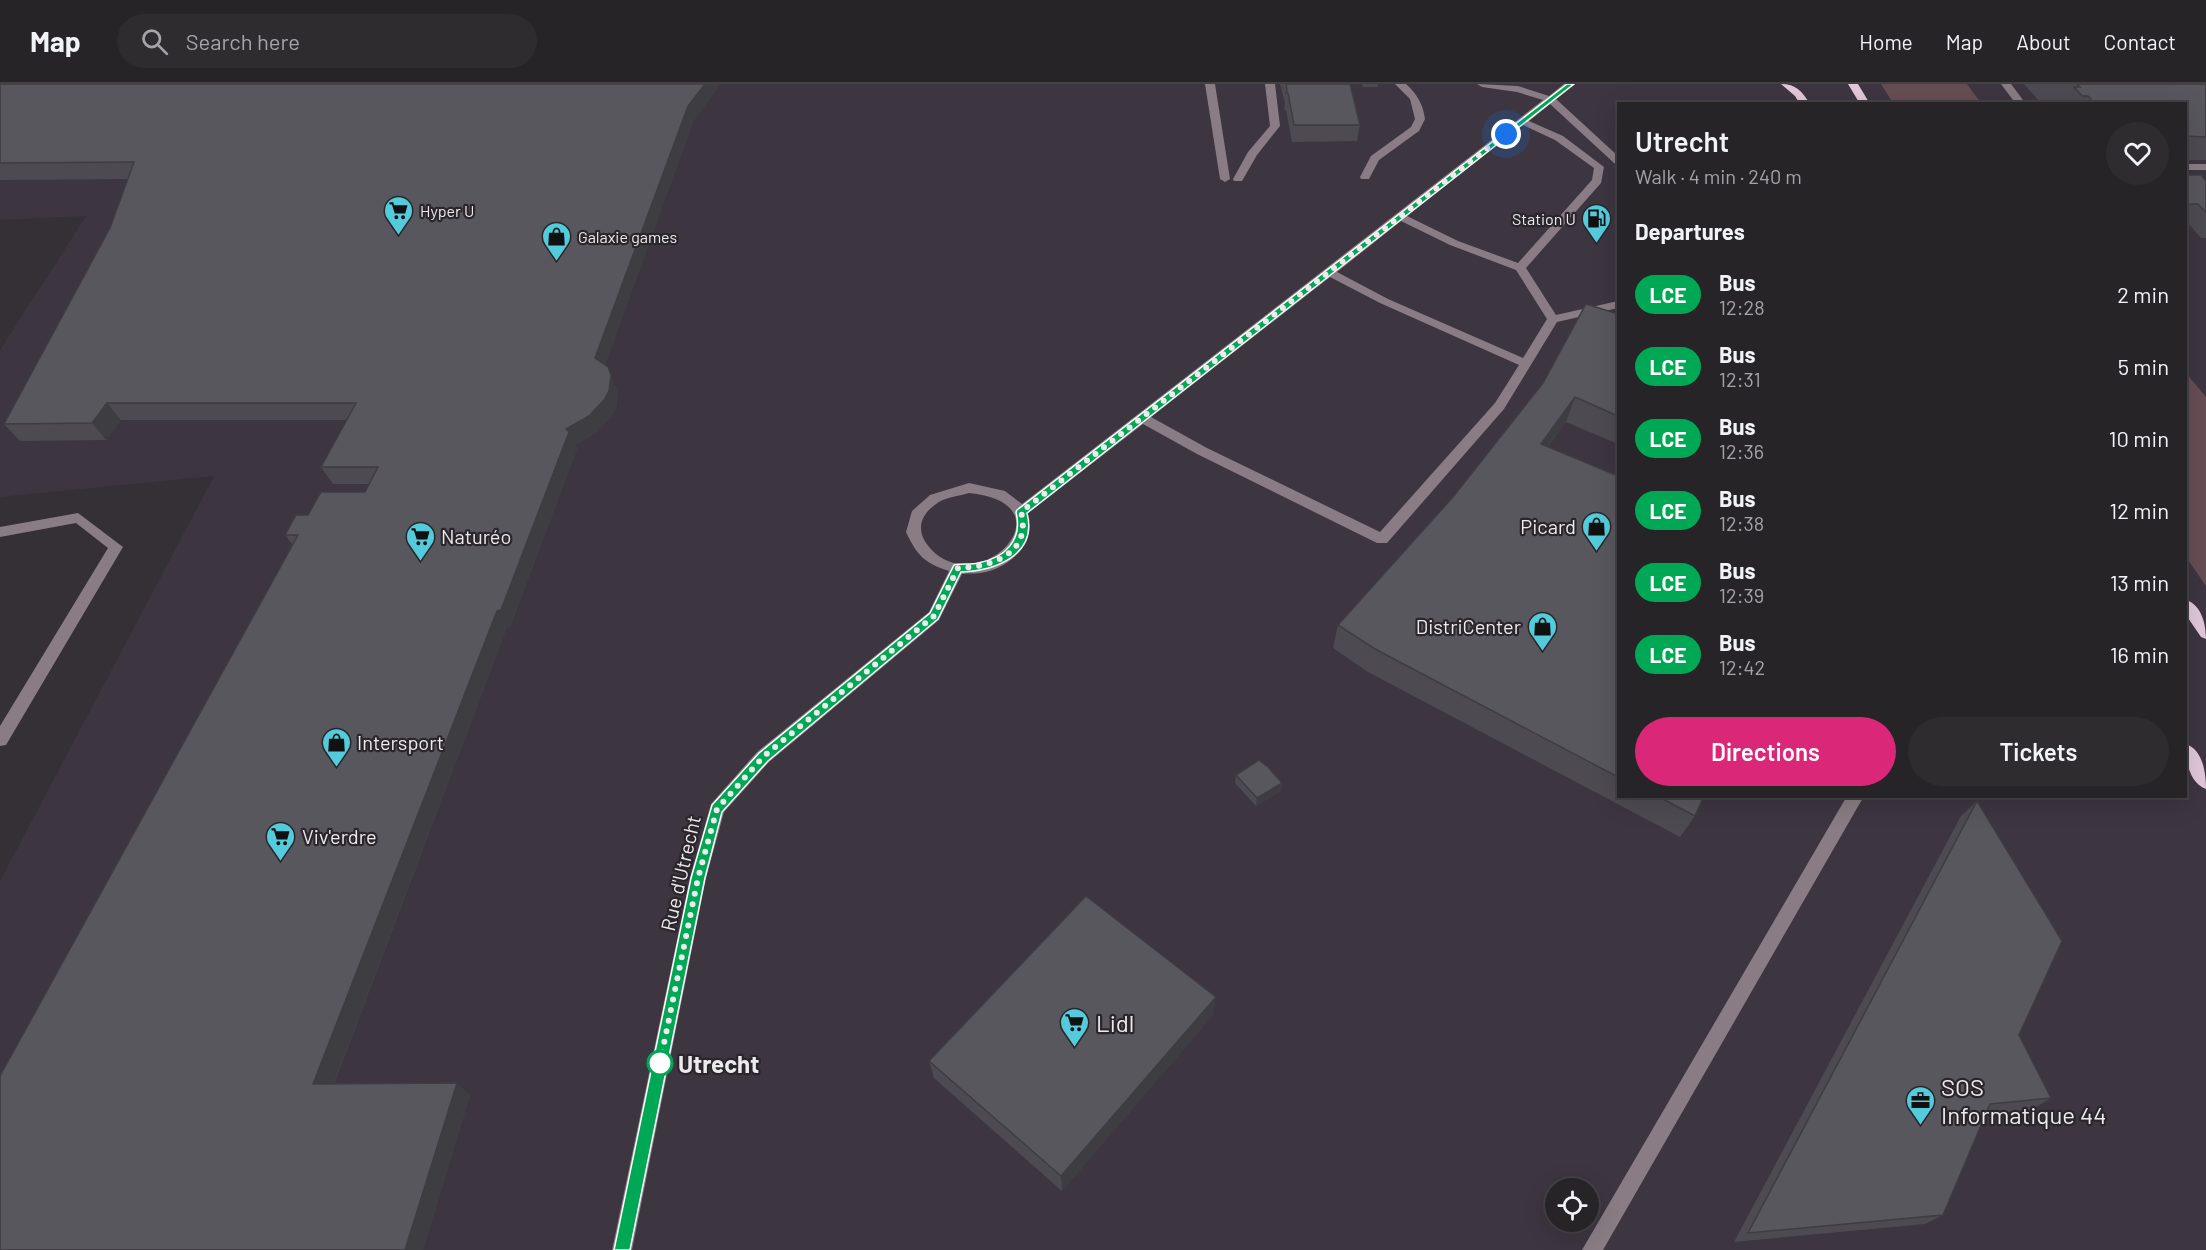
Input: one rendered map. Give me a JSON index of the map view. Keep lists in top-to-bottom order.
{
  "streets": {
    "street": ["Rue d'Utrecht"]
  },
  "places": {
    "supermarket": [
      "Hyper U",
      "Naturéo",
      "Viv'erdre",
      "Lidl"
    ],
    "fuel station": ["Station U"],
    "shop": [
      "Galaxie games",
      "Picard",
      "DistriCenter",
      "Intersport"
    ],
    "other": ["Utrecht"],
    "office": ["SOS Informatique 44"]
  },
  "lines": ["bus line LCE"],
  "page": {
    "header": "Map",
    "search": "Search here",
    "nav": [
      "Home",
      "Map",
      "About",
      "Contact"
    ],
    "heading": [
      ["Utrecht", "Walk · 4 min · 240 m"],
      "Departures"
    ],
    "list": [
      {
        "mark": "LCE",
        "name": "Bus",
        "note": "12:28",
        "value": "2 min"
      },
      {
        "mark": "LCE",
        "name": "Bus",
        "note": "12:31",
        "value": "5 min"
      },
      {
        "mark": "LCE",
        "name": "Bus",
        "note": "12:36",
        "value": "10 min"
      },
      {
        "mark": "LCE",
        "name": "Bus",
        "note": "12:38",
        "value": "12 min"
      },
      {
        "mark": "LCE",
        "name": "Bus",
        "note": "12:39",
        "value": "13 min"
      },
      {
        "mark": "LCE",
        "name": "Bus",
        "note": "12:42",
        "value": "16 min"
      }
    ],
    "buttons": ["Directions", "Tickets"]
  }
}
